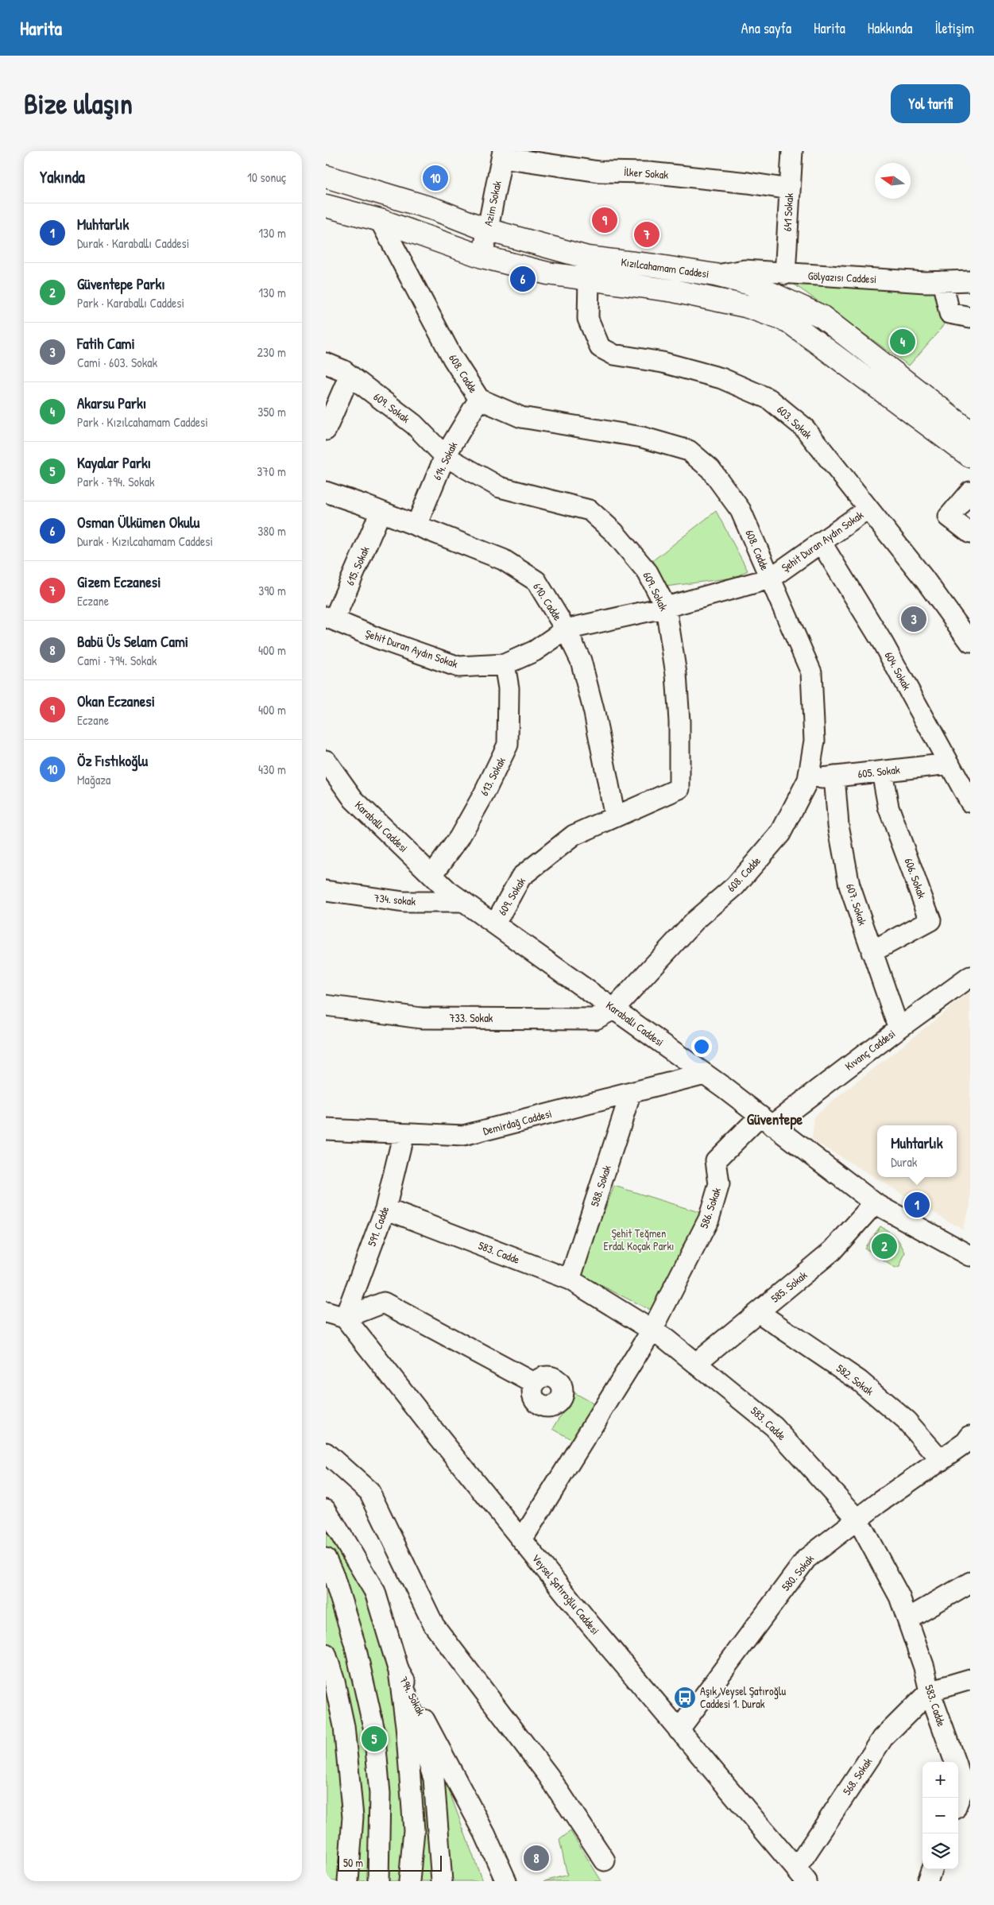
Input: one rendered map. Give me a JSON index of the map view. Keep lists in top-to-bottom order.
{
  "streets": {
    "main road": ["Kızılcahamam Caddesi"],
    "street": [
      "İlker Sokak",
      "Azim Sokak",
      "641 Sokak",
      "Gölyazısı Caddesi",
      "608. Cadde",
      "609. Sokak",
      "603. Sokak",
      "614. Sokak",
      "Şehit Duran Aydın Sokak",
      "615. Sokak",
      "610. Cadde",
      "604. Sokak",
      "605. Sokak",
      "613. Sokak",
      "Karaballı Caddesi",
      "606. Sokak",
      "734. sokak",
      "607. Sokak",
      "733. Sokak",
      "Kıvanç Caddesi",
      "Demirdağ Caddesi",
      "588. Sokak",
      "586. Sokak",
      "591. Cadde",
      "583. Cadde",
      "585. Sokak",
      "582. Sokak",
      "580. Sokak",
      "Veysel Şatıroğlu Caddesi",
      "794. Sokak",
      "568. Sokak"
    ]
  },
  "crossings": [
    ["İlker Sokak", "Azim Sokak"],
    ["İlker Sokak", "641 Sokak"],
    ["Azim Sokak", "Kızılcahamam Caddesi"],
    ["641 Sokak", "Gölyazısı Caddesi"],
    ["Kızılcahamam Caddesi", "Gölyazısı Caddesi"],
    ["Kızılcahamam Caddesi", "608. Cadde"],
    ["Kızılcahamam Caddesi", "603. Sokak"],
    ["608. Cadde", "614. Sokak"],
    ["608. Cadde", "Şehit Duran Aydın Sokak"],
    ["608. Cadde", "605. Sokak"],
    ["608. Cadde", "Karaballı Caddesi"],
    ["608. Cadde", "733. Sokak"],
    ["609. Sokak", "614. Sokak"],
    ["609. Sokak", "Şehit Duran Aydın Sokak"],
    ["609. Sokak", "610. Cadde"],
    ["609. Sokak", "Karaballı Caddesi"],
    ["603. Sokak", "Şehit Duran Aydın Sokak"],
    ["614. Sokak", "610. Cadde"],
    ["Şehit Duran Aydın Sokak", "615. Sokak"],
    ["Şehit Duran Aydın Sokak", "610. Cadde"],
    ["Şehit Duran Aydın Sokak", "604. Sokak"],
    ["Şehit Duran Aydın Sokak", "613. Sokak"],
    ["615. Sokak", "610. Cadde"],
    ["604. Sokak", "605. Sokak"],
    ["605. Sokak", "606. Sokak"],
    ["605. Sokak", "607. Sokak"],
    ["613. Sokak", "Karaballı Caddesi"],
    ["Karaballı Caddesi", "734. sokak"],
    ["Karaballı Caddesi", "733. Sokak"],
    ["Karaballı Caddesi", "Kıvanç Caddesi"],
    ["Karaballı Caddesi", "Demirdağ Caddesi"],
    ["Karaballı Caddesi", "586. Sokak"],
    ["Karaballı Caddesi", "585. Sokak"],
    ["606. Sokak", "607. Sokak"],
    ["607. Sokak", "Kıvanç Caddesi"],
    ["Kıvanç Caddesi", "586. Sokak"],
    ["Demirdağ Caddesi", "588. Sokak"],
    ["Demirdağ Caddesi", "591. Cadde"],
    ["588. Sokak", "583. Cadde"],
    ["586. Sokak", "583. Cadde"],
    ["591. Cadde", "583. Cadde"],
    ["591. Cadde", "Veysel Şatıroğlu Caddesi"],
    ["583. Cadde", "585. Sokak"],
    ["583. Cadde", "580. Sokak"],
    ["583. Cadde", "568. Sokak"],
    ["585. Sokak", "582. Sokak"],
    ["582. Sokak", "580. Sokak"],
    ["580. Sokak", "Veysel Şatıroğlu Caddesi"],
    ["Veysel Şatıroğlu Caddesi", "568. Sokak"]
  ],
  "districts": ["Güventepe"],
  "parks": ["Şehit Teğmen Erdal Koçak Parkı"],
  "places": {
    "bus stop": ["Aşık Veysel Şatıroğlu Caddesi 1. Durak"]
  },
  "scale_bar": "50 m",
  "north": "left",
  "page": {
    "header": "Harita",
    "nav": [
      "Ana sayfa",
      "Harita",
      "Hakkında",
      "İletişim"
    ],
    "buttons": "Yol tarifi",
    "title": "Bize ulaşın",
    "heading": ["Yakında", "10 sonuç"],
    "pins": [
      "10",
      "9",
      "7",
      "6",
      "4",
      "3",
      "1",
      "2",
      "5",
      "8"
    ],
    "list": [
      {
        "mark": "1",
        "name": "Muhtarlık",
        "note": "Durak · Karaballı Caddesi",
        "value": "130 m"
      },
      {
        "mark": "2",
        "name": "Güventepe Parkı",
        "note": "Park · Karaballı Caddesi",
        "value": "130 m"
      },
      {
        "mark": "3",
        "name": "Fatih Cami",
        "note": "Cami · 603. Sokak",
        "value": "230 m"
      },
      {
        "mark": "4",
        "name": "Akarsu Parkı",
        "note": "Park · Kızılcahamam Caddesi",
        "value": "350 m"
      },
      {
        "mark": "5",
        "name": "Kayalar Parkı",
        "note": "Park · 794. Sokak",
        "value": "370 m"
      },
      {
        "mark": "6",
        "name": "Osman Ülkümen Okulu",
        "note": "Durak · Kızılcahamam Caddesi",
        "value": "380 m"
      },
      {
        "mark": "7",
        "name": "Gizem Eczanesi",
        "note": "Eczane",
        "value": "390 m"
      },
      {
        "mark": "8",
        "name": "Babü Üs Selam Cami",
        "note": "Cami · 794. Sokak",
        "value": "400 m"
      },
      {
        "mark": "9",
        "name": "Okan Eczanesi",
        "note": "Eczane",
        "value": "400 m"
      },
      {
        "mark": "10",
        "name": "Öz Fıstıkoğlu",
        "note": "Mağaza",
        "value": "430 m"
      }
    ],
    "popup": ["Muhtarlık", "Durak"],
    "map_buttons": ["+", "−"],
    "scale": "50 m"
  }
}
